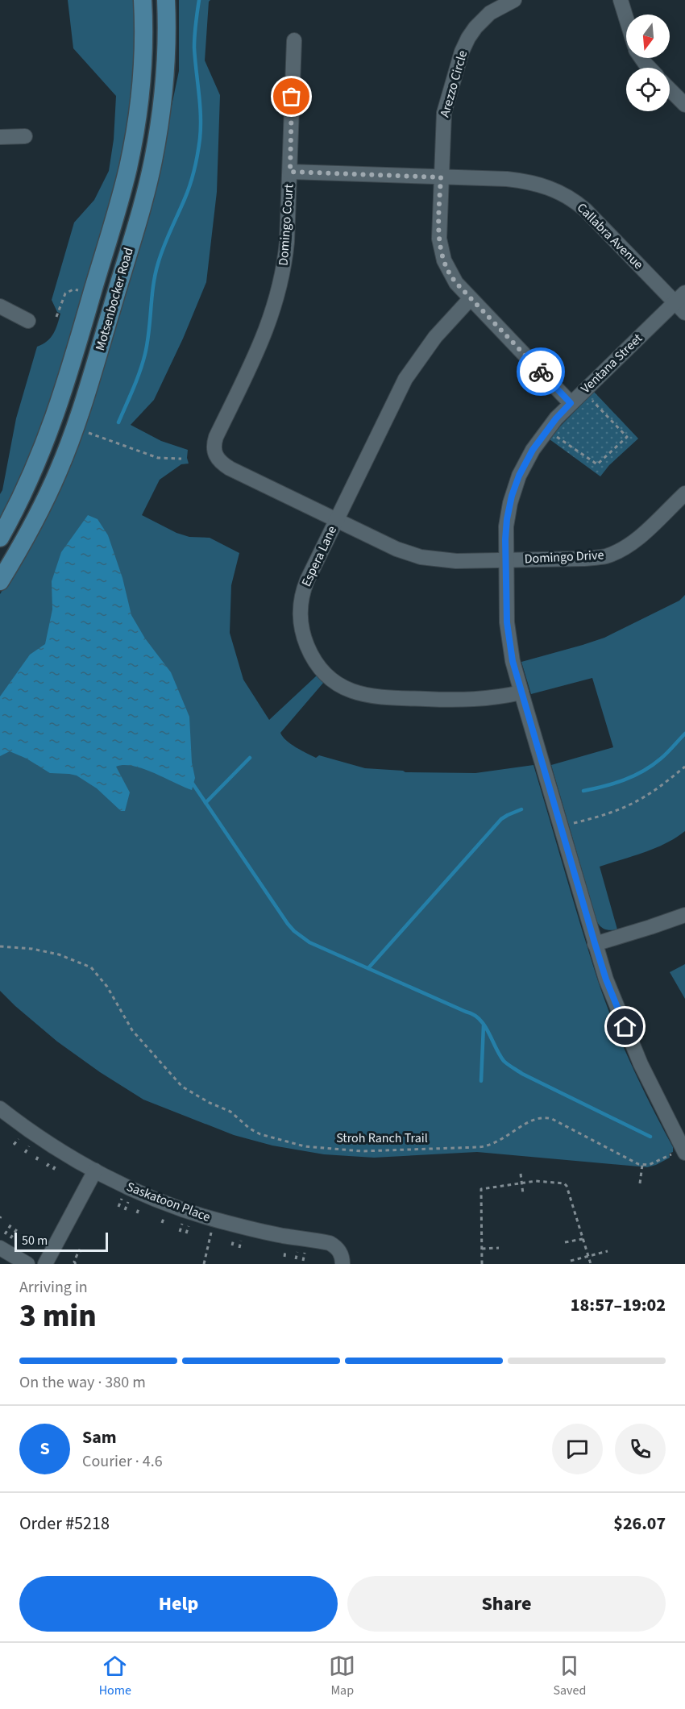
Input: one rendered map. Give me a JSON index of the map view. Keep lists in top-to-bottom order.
{
  "streets": {
    "main road": ["Motsenbocker Road"],
    "street": [
      "Arezzo Circle",
      "Domingo Court",
      "Callabra Avenue",
      "Ventana Street",
      "Espera Lane",
      "Domingo Drive",
      "Saskatoon Place"
    ],
    "path": ["Stroh Ranch Trail"]
  },
  "crossings": [
    ["Arezzo Circle", "Callabra Avenue"],
    ["Arezzo Circle", "Ventana Street"],
    ["Arezzo Circle", "Espera Lane"],
    ["Domingo Court", "Callabra Avenue"],
    ["Domingo Court", "Domingo Drive"],
    ["Callabra Avenue", "Ventana Street"],
    ["Ventana Street", "Espera Lane"],
    ["Ventana Street", "Domingo Drive"],
    ["Espera Lane", "Domingo Drive"]
  ],
  "scale_bar": "50 m",
  "north": "bottom",
  "page": {
    "scale": "50 m",
    "heading": ["3 min", "Arriving in", "18:57–19:02"],
    "panel": [
      "Sam",
      "Courier · 4.6",
      "Order #5218",
      "$26.07"
    ],
    "bar": "On the way · 380 m",
    "round": "S",
    "buttons": ["Help", "Share"],
    "tabs": ["Home", "Map", "Saved"]
  }
}
